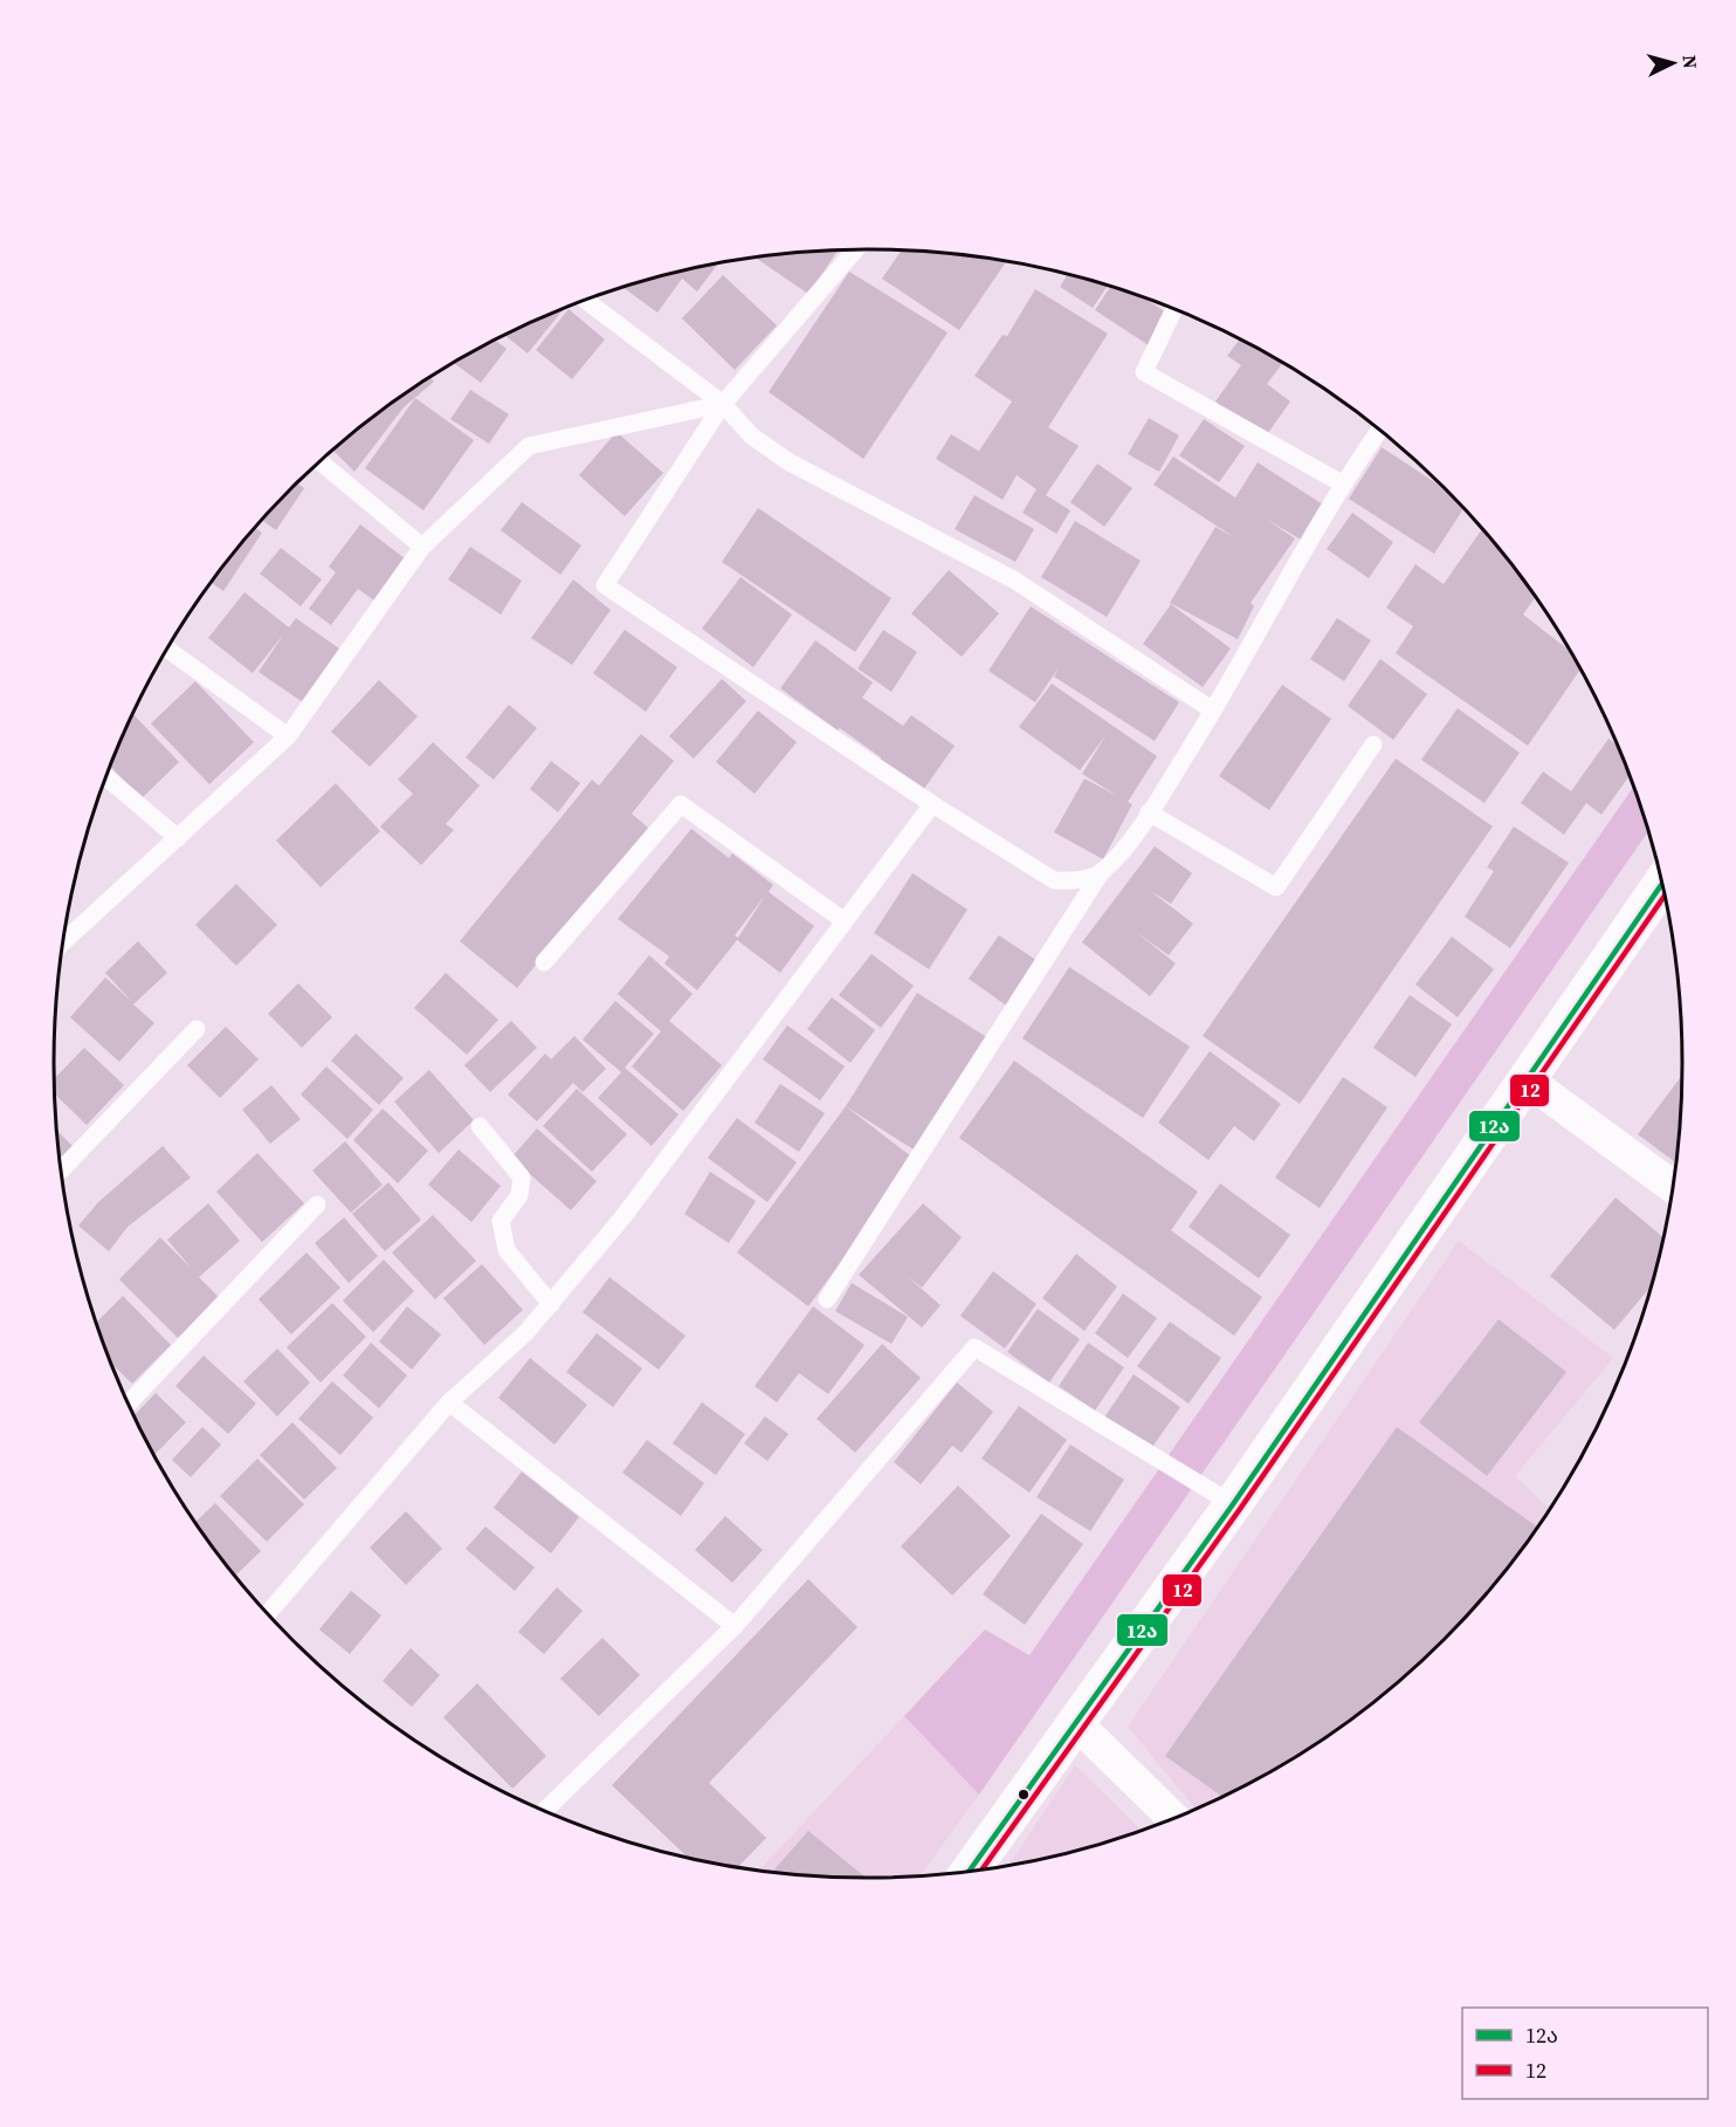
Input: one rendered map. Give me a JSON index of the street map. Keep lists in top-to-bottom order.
{
  "lines": ["transit line 12ა", "transit line 12"],
  "legend": ["12ა", "12"],
  "north": "right"
}
